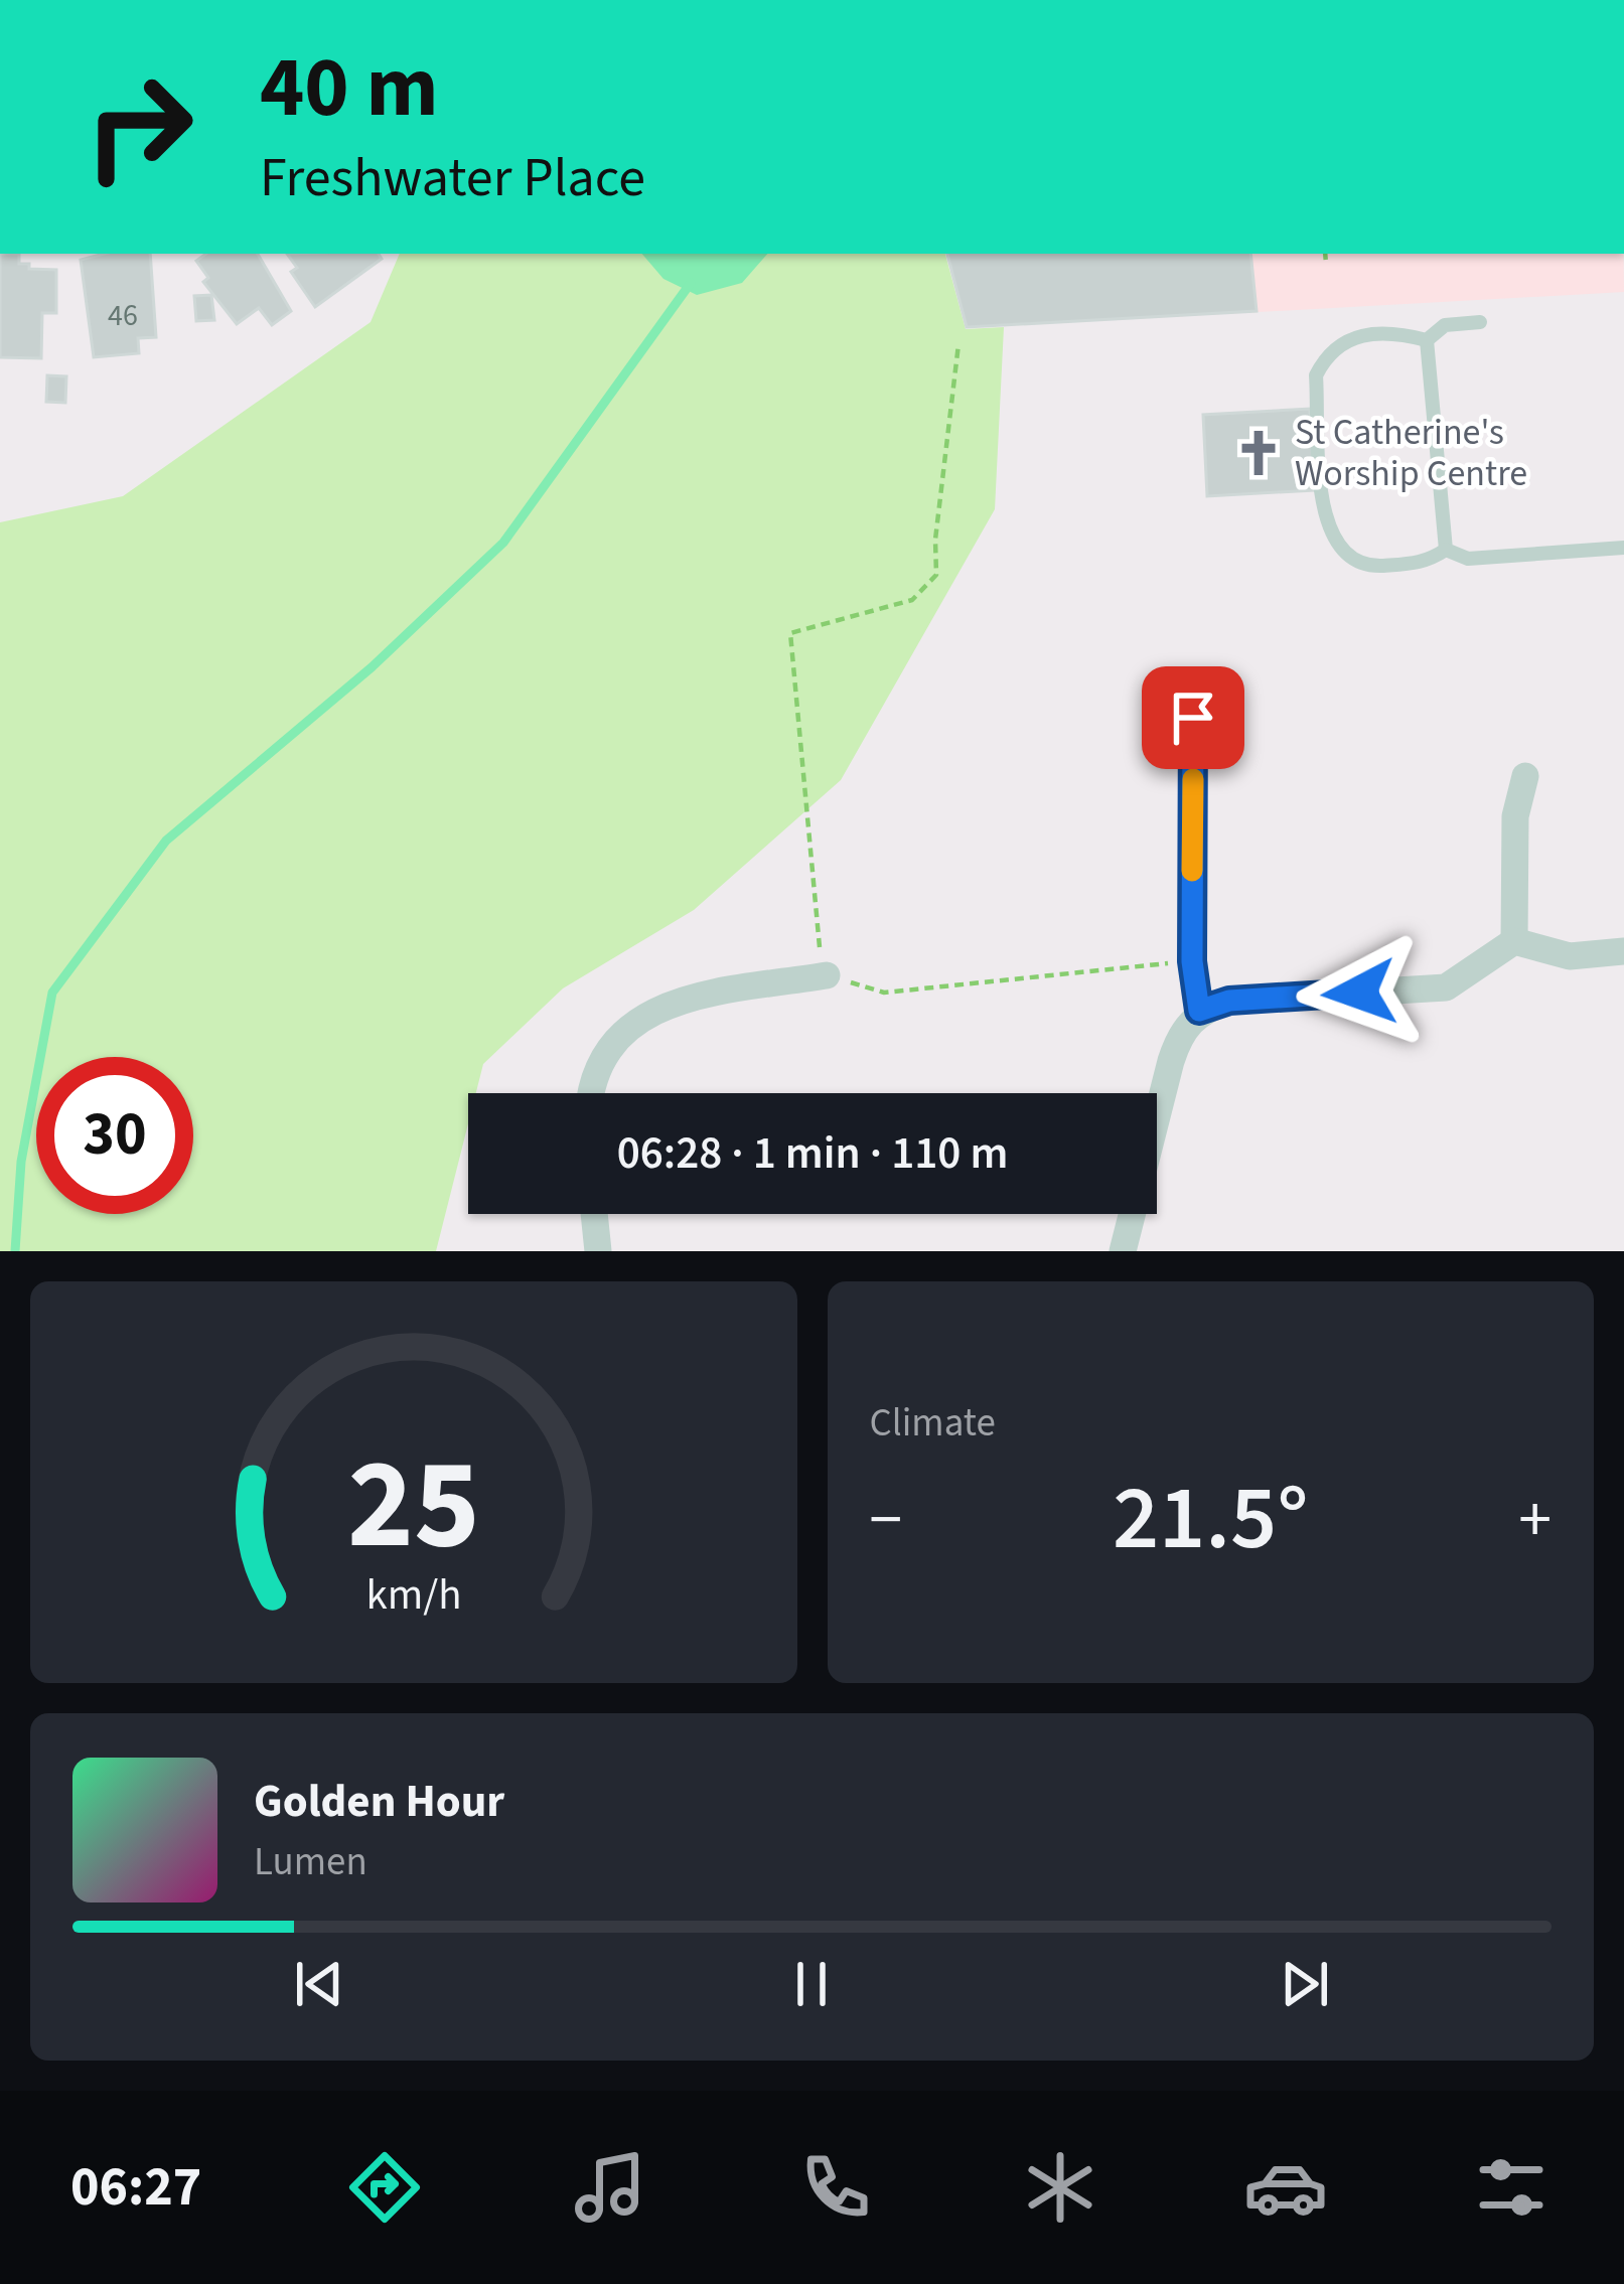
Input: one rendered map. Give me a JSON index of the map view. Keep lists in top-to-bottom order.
{
  "places": {
    "church": ["St Catherine's Worship Centre"]
  },
  "house_numbers": ["46"],
  "page": {
    "turn": ["40 m", "Freshwater Place"],
    "limit": "30",
    "trip": "06:28 · 1 min · 110 m",
    "tile": "Climate",
    "heat": ["−", "21.5°", "+"],
    "song": ["Golden Hour", "Lumen"],
    "tabs": "06:27",
    "gauge": ["25", "km/h"]
  }
}
